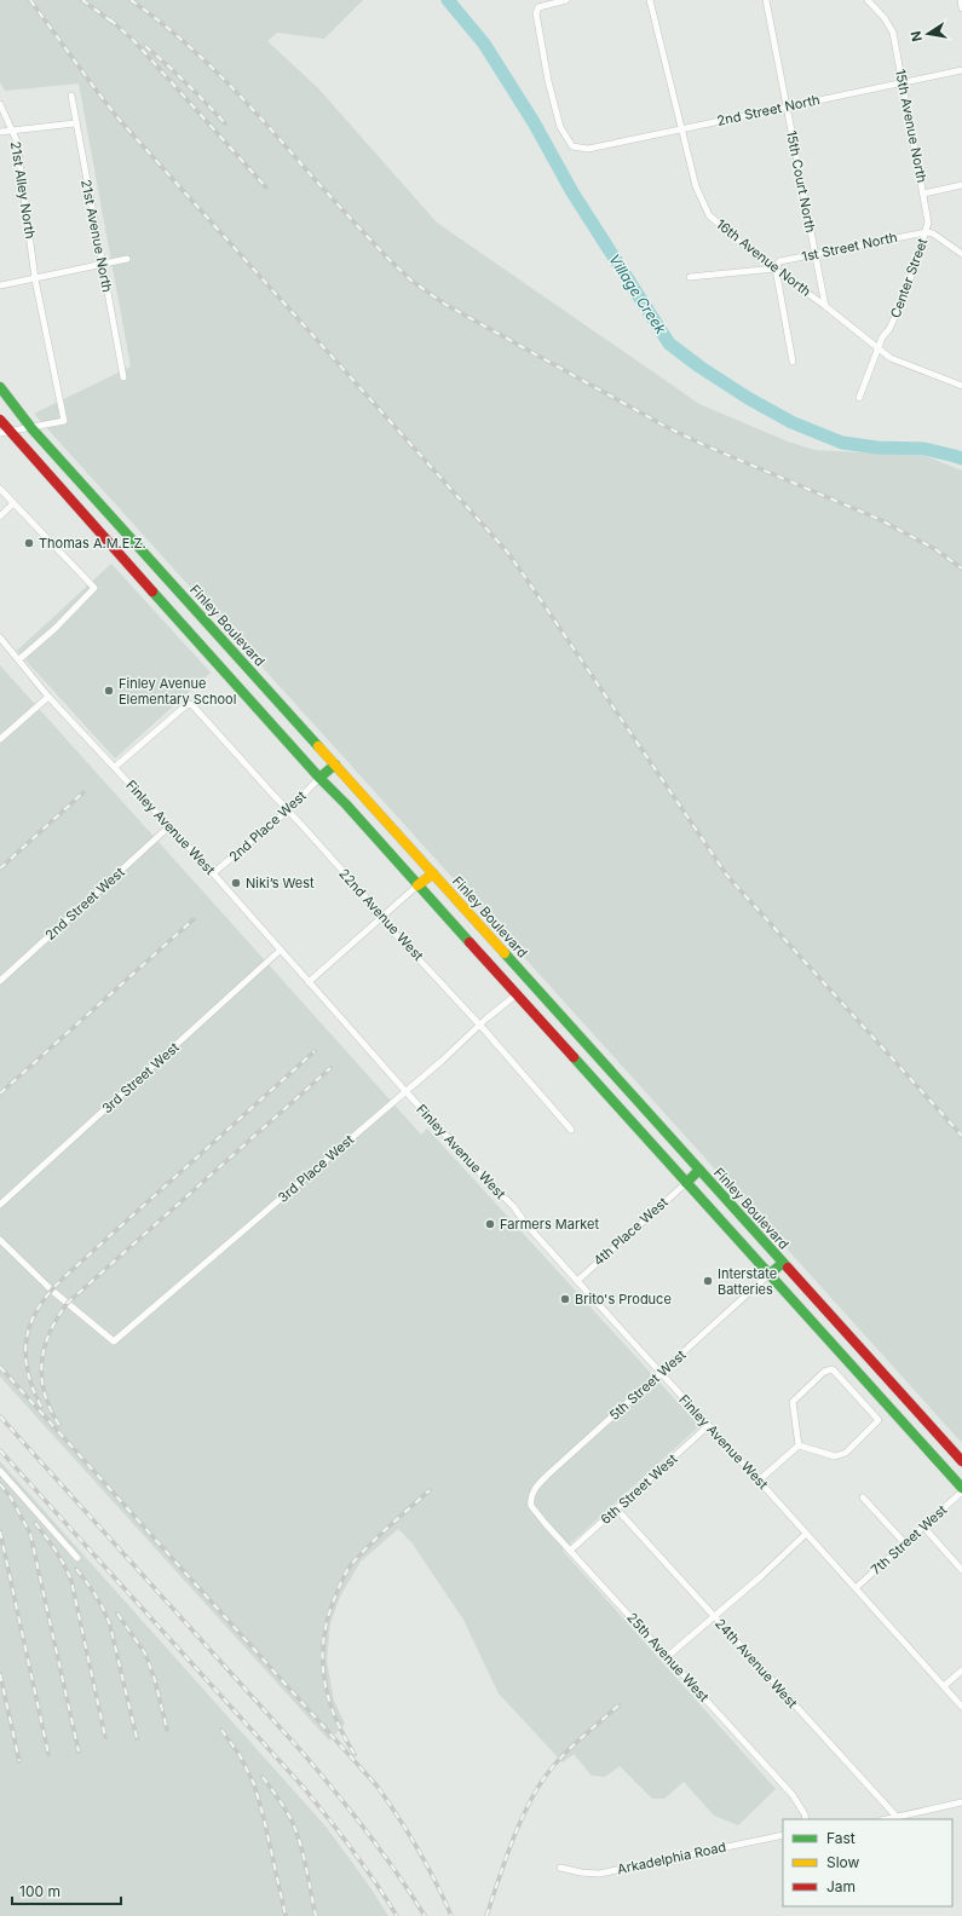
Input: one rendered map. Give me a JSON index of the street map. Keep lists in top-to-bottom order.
{
  "streets": {
    "main road": ["Finley Boulevard"],
    "street": [
      "2nd Street North",
      "15th Avenue North",
      "15th Court North",
      "21st Alley North",
      "21st Avenue North",
      "1st Street North",
      "16th Avenue North",
      "Center Street",
      "2nd Place West",
      "Finley Avenue West",
      "2nd Street West",
      "22nd Avenue West",
      "3rd Street West",
      "3rd Place West",
      "4th Place West",
      "5th Street West",
      "6th Street West",
      "7th Street West",
      "25th Avenue West",
      "24th Avenue West",
      "Arkadelphia Road"
    ]
  },
  "crossings": [
    ["2nd Street North", "15th Avenue North"],
    ["2nd Street North", "15th Court North"],
    ["2nd Street North", "16th Avenue North"],
    ["15th Avenue North", "1st Street North"],
    ["15th Avenue North", "Center Street"],
    ["15th Court North", "1st Street North"],
    ["15th Court North", "16th Avenue North"],
    ["1st Street North", "16th Avenue North"],
    ["1st Street North", "Center Street"],
    ["16th Avenue North", "Center Street"],
    ["2nd Place West", "Finley Avenue West"],
    ["2nd Place West", "22nd Avenue West"],
    ["Finley Avenue West", "2nd Street West"],
    ["Finley Avenue West", "22nd Avenue West"],
    ["Finley Avenue West", "3rd Street West"],
    ["Finley Avenue West", "3rd Place West"],
    ["Finley Avenue West", "4th Place West"],
    ["Finley Avenue West", "5th Street West"],
    ["Finley Avenue West", "6th Street West"],
    ["Finley Avenue West", "7th Street West"],
    ["22nd Avenue West", "3rd Place West"],
    ["5th Street West", "25th Avenue West"],
    ["6th Street West", "25th Avenue West"],
    ["6th Street West", "24th Avenue West"]
  ],
  "water": ["Village Creek"],
  "places": [
    "Thomas A.M.E.Z.",
    "Finley Avenue Elementary School",
    "Niki’s West",
    "Farmers Market",
    "Interstate Batteries",
    "Brito's Produce"
  ],
  "legend": ["Fast", "Slow", "Jam"],
  "scale_bar": "100 m",
  "north": "left"
}
